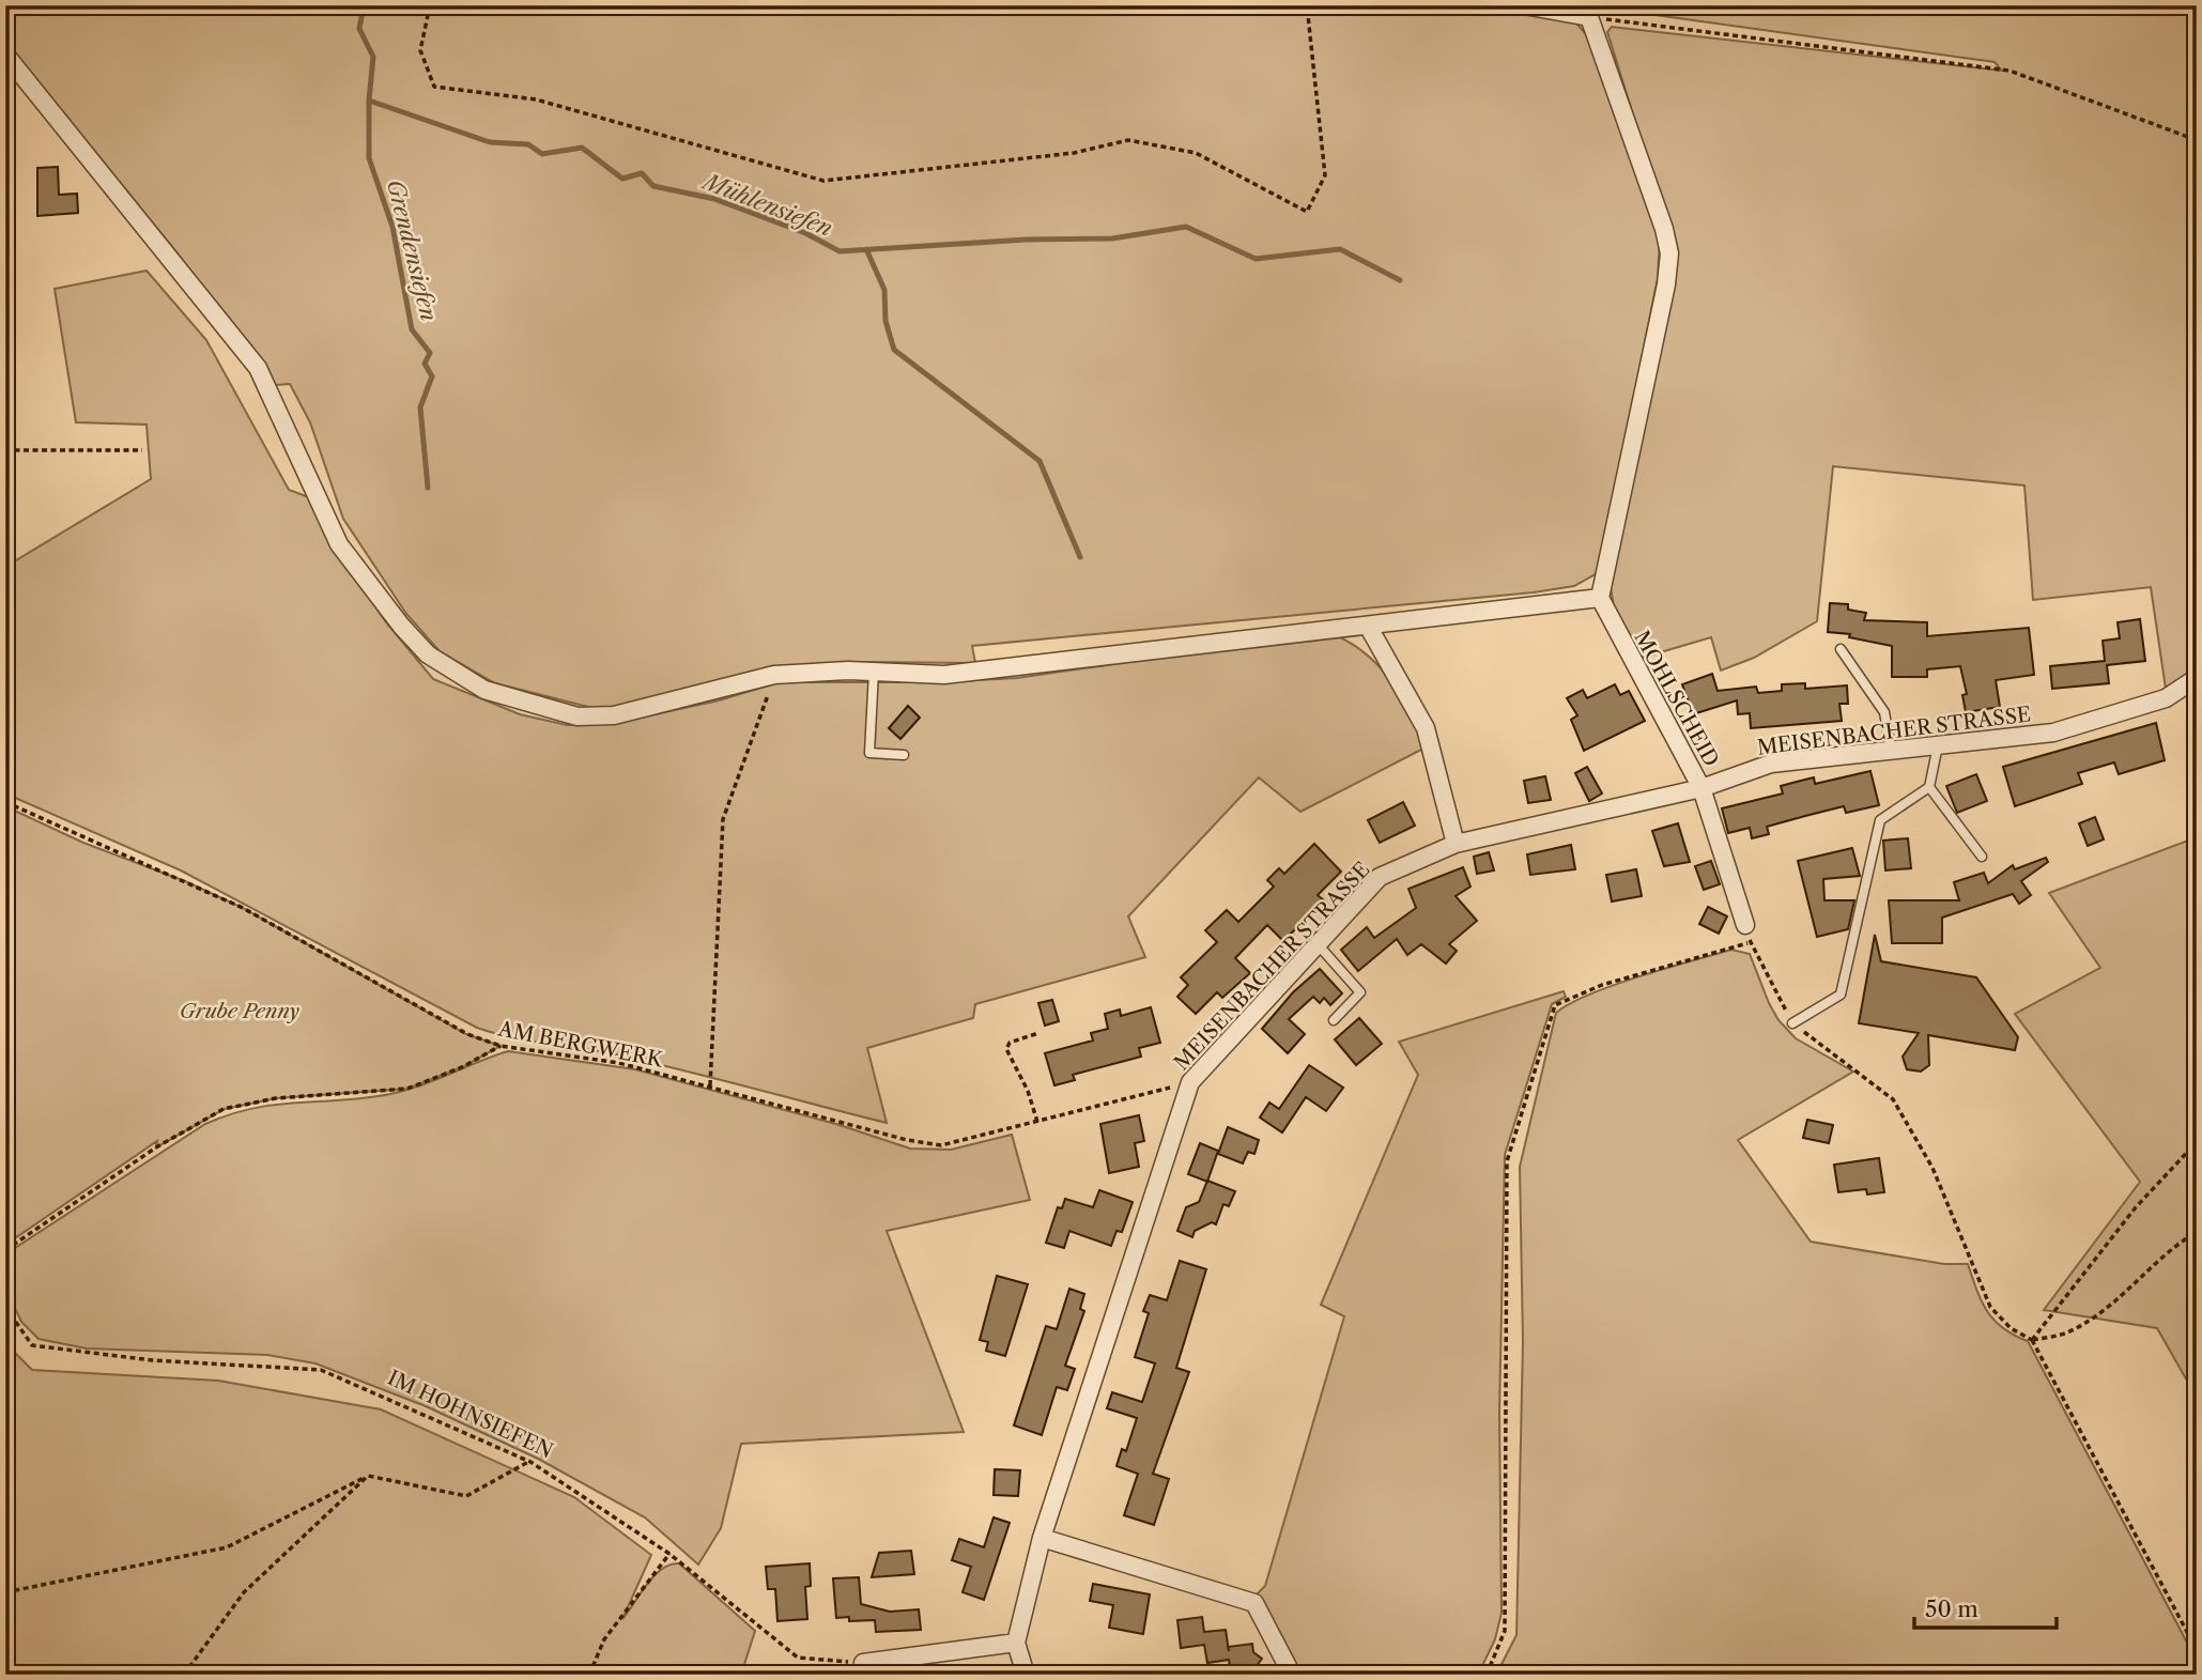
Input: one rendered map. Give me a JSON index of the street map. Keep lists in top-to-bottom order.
{
  "streets": {
    "street": ["MOHLSCHEID", "MEISENBACHER STRASSE"],
    "path": ["AM BERGWERK", "IM HOHNSIEFEN"]
  },
  "crossings": [
    ["MOHLSCHEID", "MEISENBACHER STRASSE"],
    ["MEISENBACHER STRASSE", "AM BERGWERK"]
  ],
  "water": ["Mühlensiefen", "Grendensiefen"],
  "parks": ["Grube Penny"],
  "scale_bar": "50 m"
}
